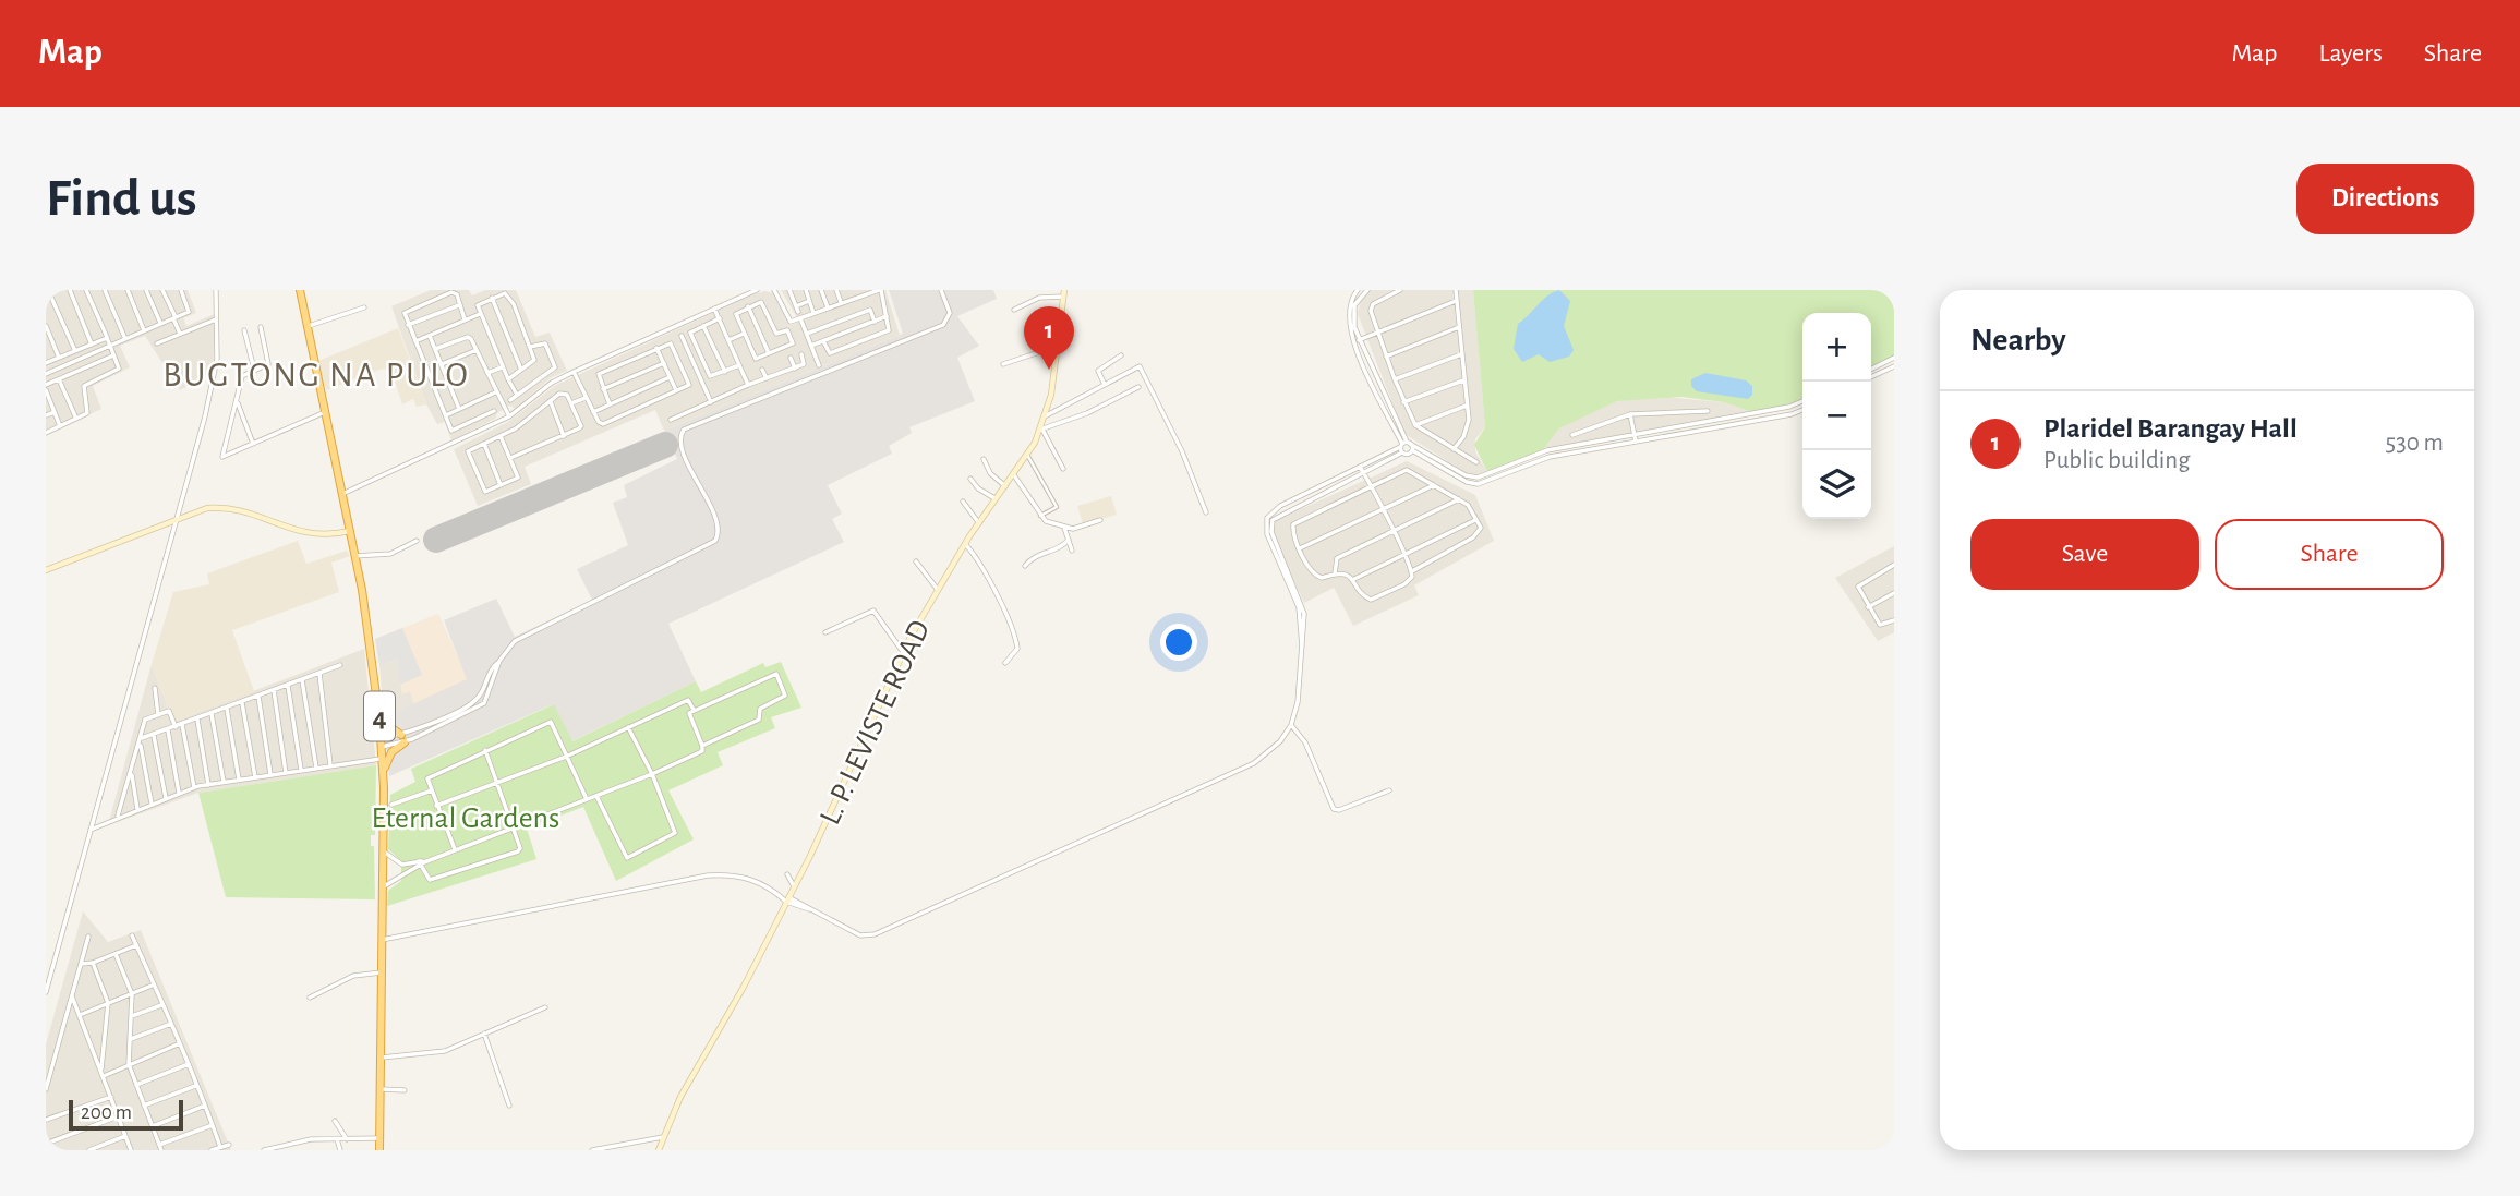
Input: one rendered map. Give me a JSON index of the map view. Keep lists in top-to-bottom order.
{
  "streets": {
    "highway": ["4"],
    "main road": ["L. P. LEVISTE ROAD"]
  },
  "districts": ["BUGTONG NA PULO"],
  "parks": ["Eternal Gardens"],
  "scale_bar": "200 m",
  "page": {
    "header": "Map",
    "nav": ["Map", "Layers", "Share"],
    "buttons": [
      "Directions",
      ["Save", "Share"]
    ],
    "title": "Find us",
    "heading": "Nearby",
    "pins": "1",
    "map_buttons": ["+", "−"],
    "list": [
      {
        "mark": "1",
        "name": "Plaridel Barangay Hall",
        "note": "Public building",
        "value": "530 m"
      }
    ],
    "scale": "200 m"
  }
}
